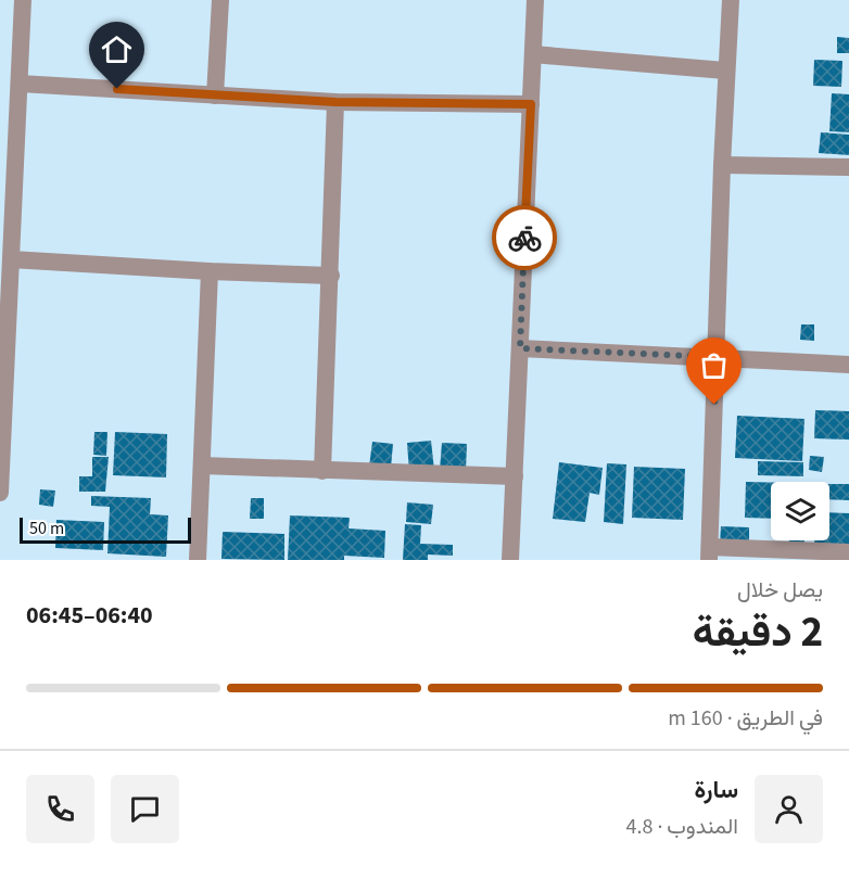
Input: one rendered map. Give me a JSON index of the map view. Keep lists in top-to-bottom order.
{
  "scale_bar": "50 m",
  "page": {
    "scale": "50 m",
    "heading": ["2 دقيقة", "يصل خلال", "06:40–06:45"],
    "panel": ["سارة", "المندوب · 4.8"],
    "bar": "في الطريق · 160 m"
  }
}
